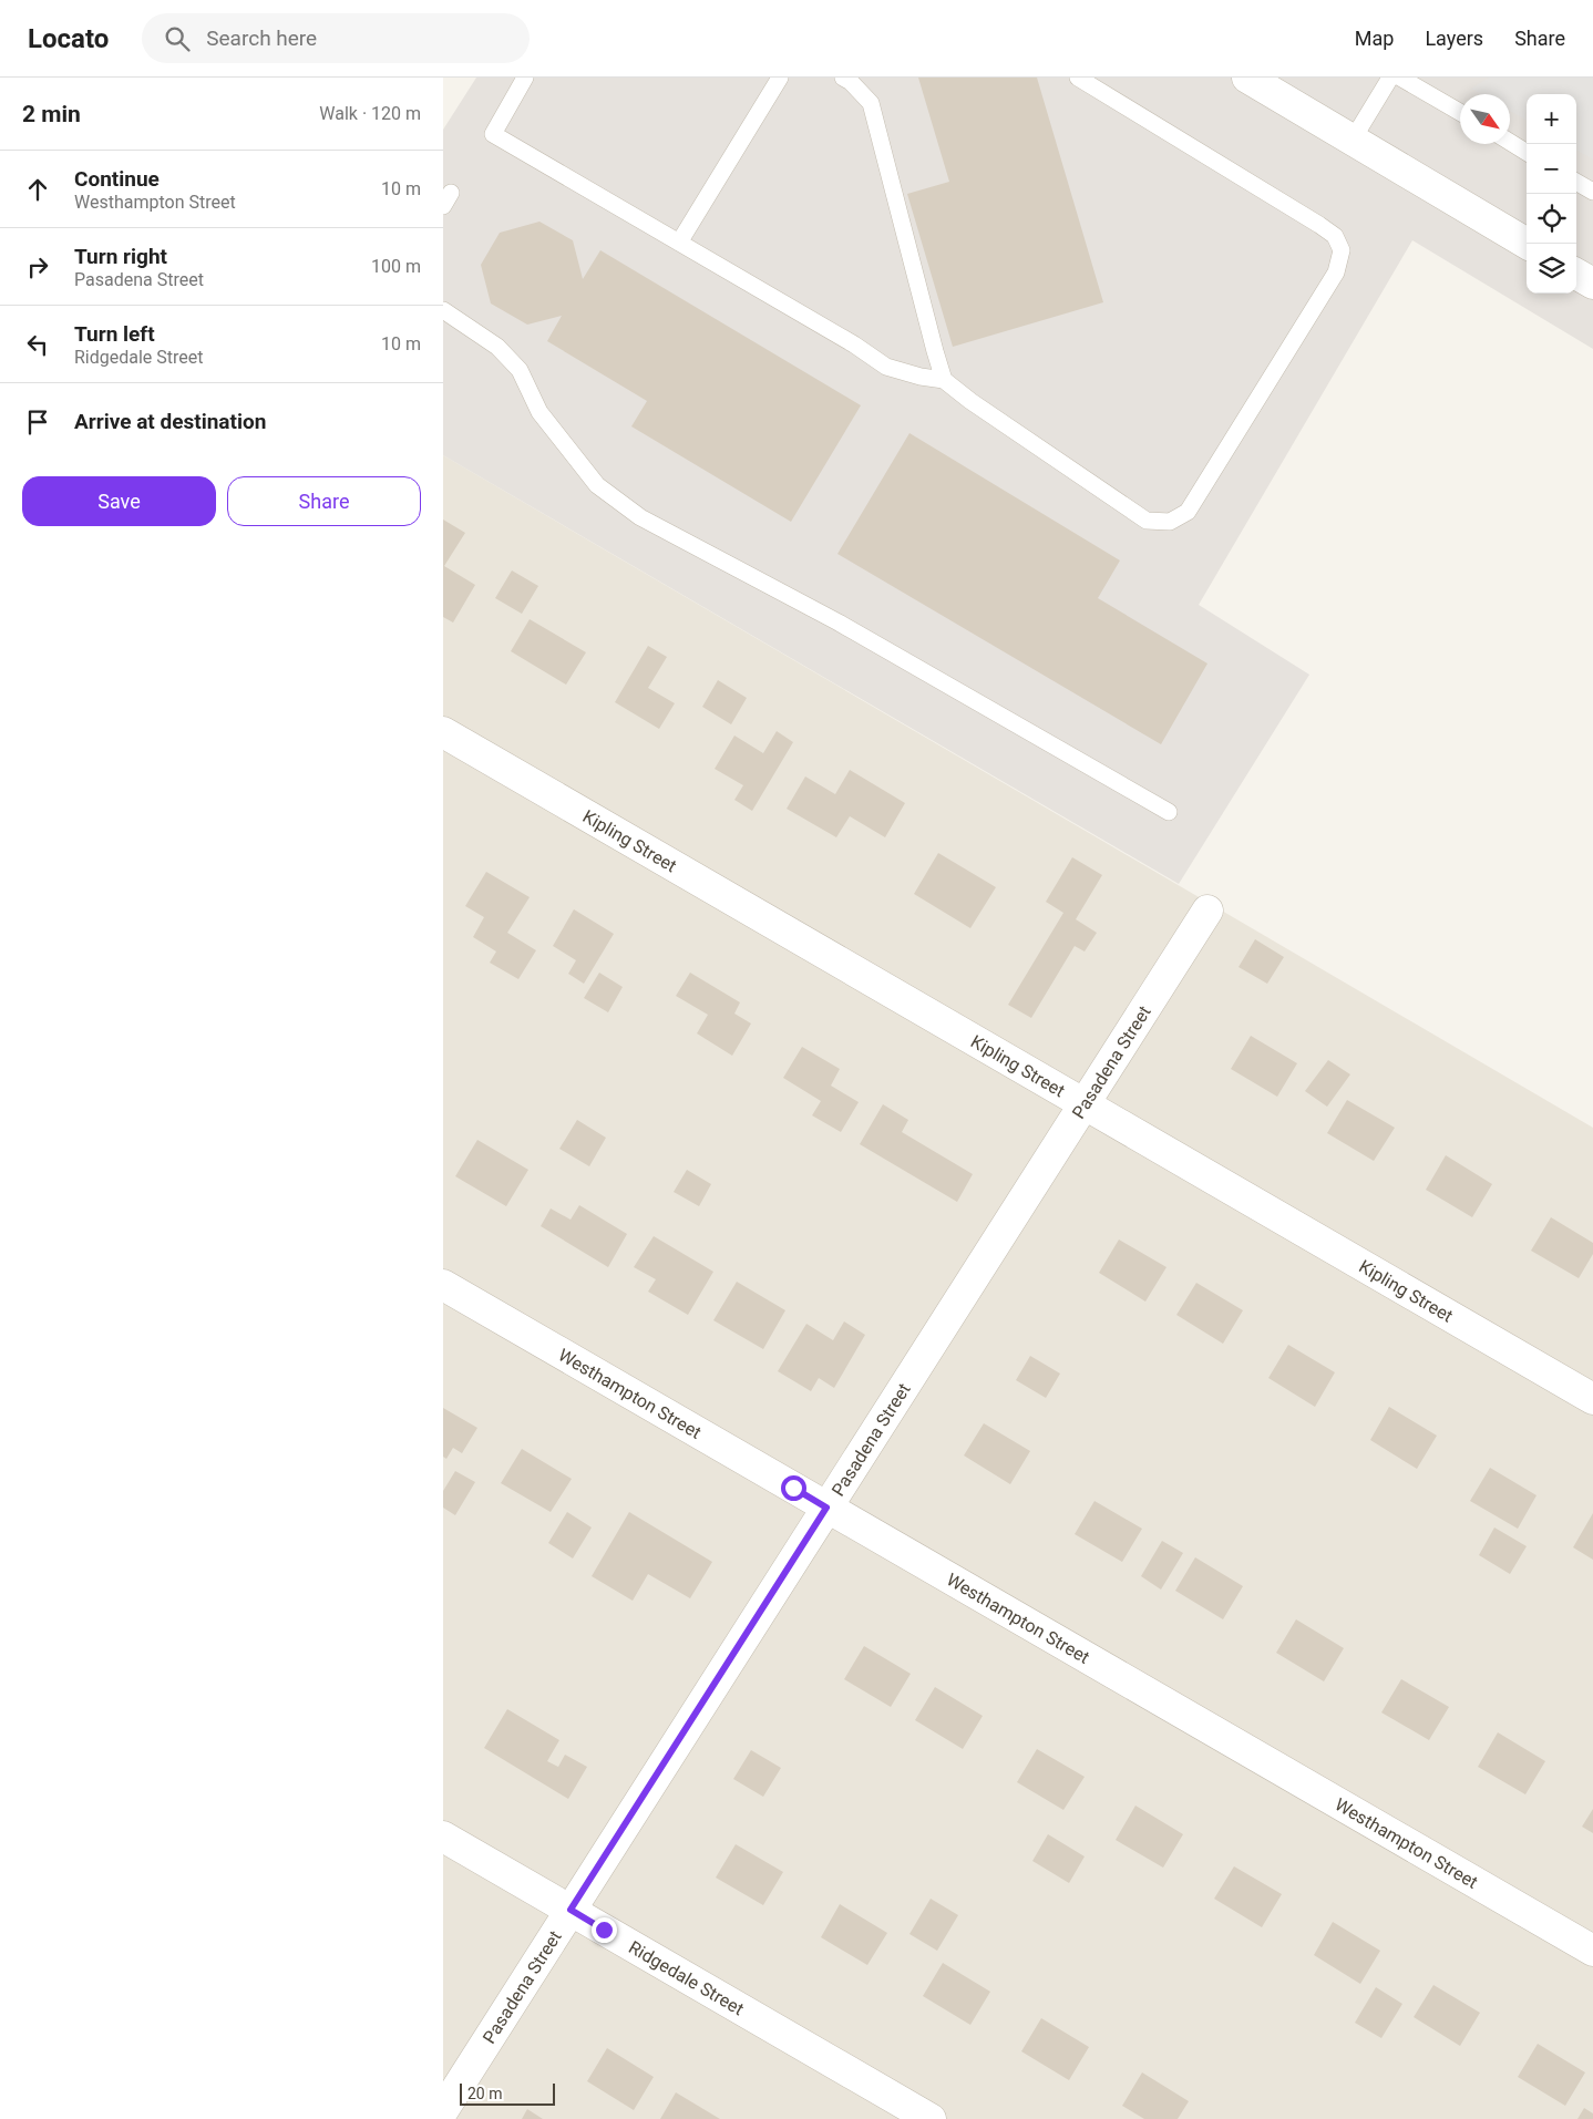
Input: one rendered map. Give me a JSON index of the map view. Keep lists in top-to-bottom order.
{
  "streets": {
    "street": [
      "Kipling Street",
      "Pasadena Street",
      "Westhampton Street",
      "Ridgedale Street"
    ]
  },
  "crossings": [
    ["Kipling Street", "Pasadena Street"],
    ["Pasadena Street", "Westhampton Street"],
    ["Pasadena Street", "Ridgedale Street"]
  ],
  "scale_bar": "20 m",
  "north": "bottom right",
  "page": {
    "header": "Locato",
    "search": "Search here",
    "nav": ["Map", "Layers", "Share"],
    "heading": ["2 min", "Walk · 120 m"],
    "map_buttons": ["+", "−"],
    "list": [
      ["Continue", "Westhampton Street", "10 m"],
      ["Turn right", "Pasadena Street", "100 m"],
      ["Turn left", "Ridgedale Street", "10 m"],
      "Arrive at destination"
    ],
    "buttons": ["Save", "Share"],
    "scale": "20 m"
  }
}
